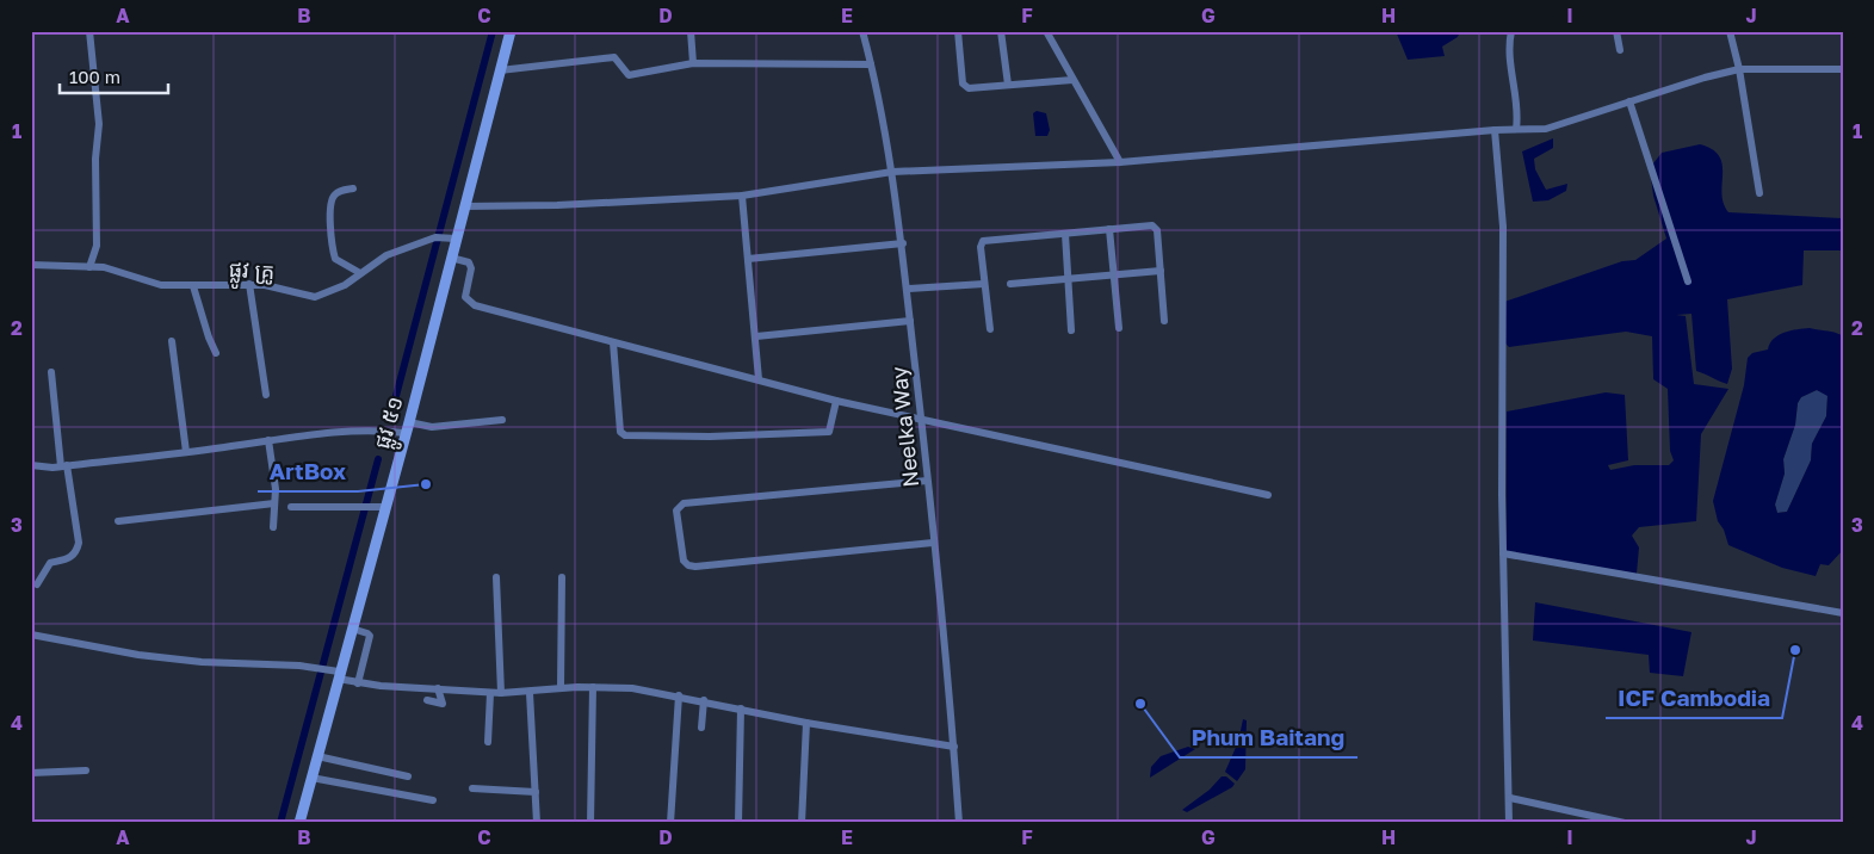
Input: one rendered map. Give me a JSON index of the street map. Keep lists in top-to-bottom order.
{
  "streets": {
    "main road": ["ផ្លូវ ៥១"],
    "street": ["ផ្លូវ គ្រូ", "Neelka Way"]
  },
  "crossings": [
    ["ផ្លូវ គ្រូ", "ផ្លូវ ៥១"]
  ],
  "places": ["ArtBox", "ICF Cambodia", "Phum Baitang"],
  "scale_bar": "100 m",
  "grid": {
    "columns": [
      "A",
      "B",
      "C",
      "D",
      "E",
      "F",
      "G",
      "H",
      "I",
      "J"
    ],
    "rows": [
      "1",
      "2",
      "3",
      "4"
    ]
  }
}
